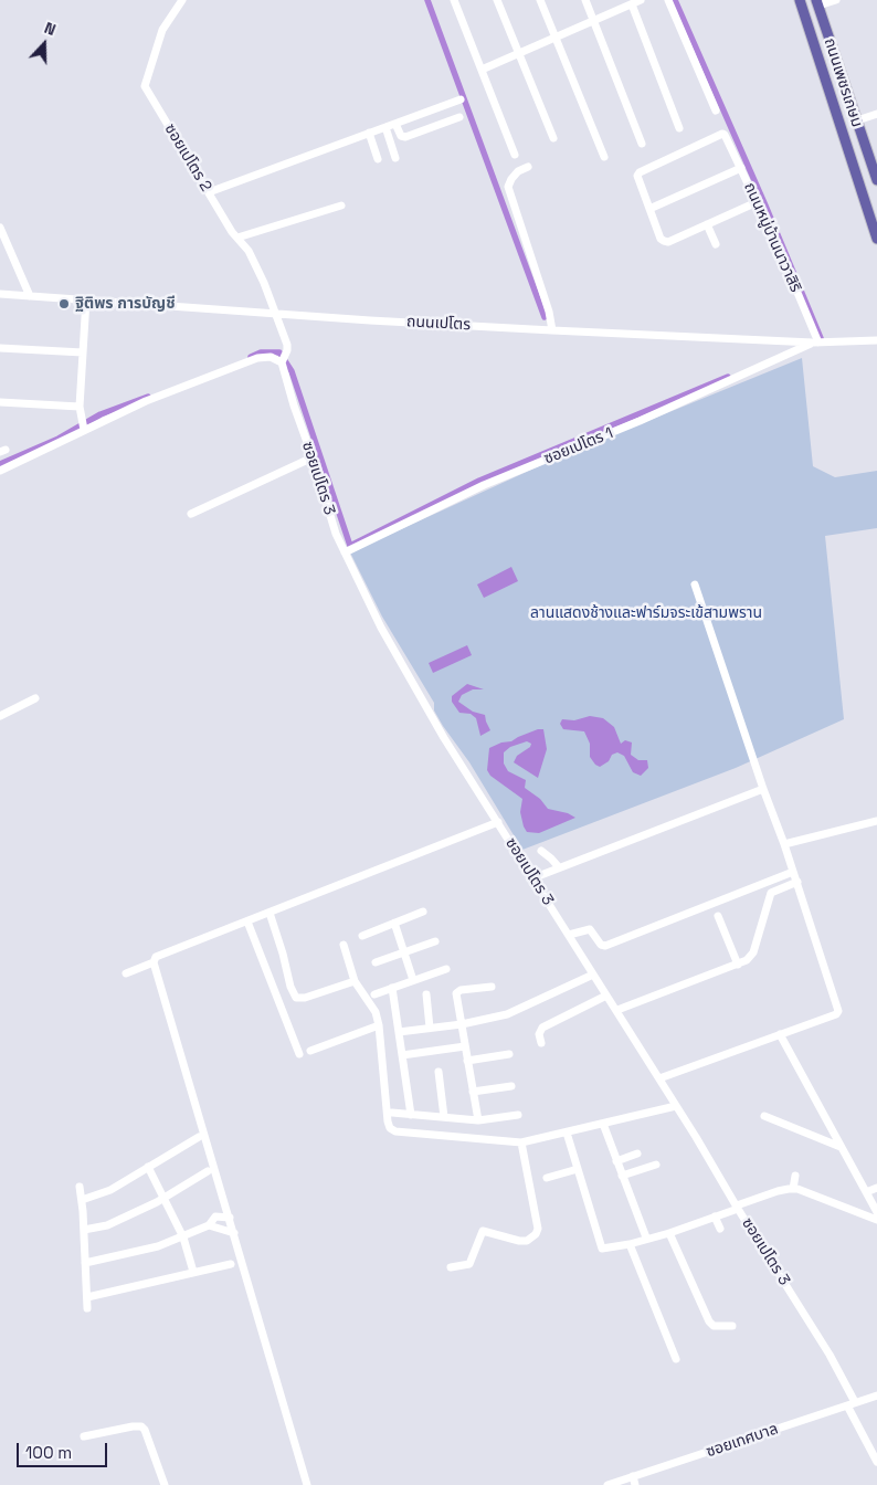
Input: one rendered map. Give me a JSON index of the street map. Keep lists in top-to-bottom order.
{
  "streets": {
    "main road": ["ถนนเพชรเกษม"],
    "street": [
      "ซอยเปโตร 2",
      "ถนนหมู่บ้านนาวาสิริ",
      "ถนนเปโตร",
      "ซอยเปโตร 1",
      "ซอยเปโตร 3",
      "ซอยเทศบาล"
    ]
  },
  "crossings": [
    ["ซอยเปโตร 2", "ถนนเปโตร"],
    ["ถนนหมู่บ้านนาวาสิริ", "ถนนเปโตร"],
    ["ถนนหมู่บ้านนาวาสิริ", "ซอยเปโตร 1"],
    ["ถนนเปโตร", "ซอยเปโตร 1"],
    ["ซอยเปโตร 1", "ซอยเปโตร 3"],
    ["ซอยเปโตร 3", "ซอยเทศบาล"]
  ],
  "parks": ["ลานแสดงช้างและฟาร์มจระเข้สามพราน"],
  "places": ["ฐิติพร การบัญชี"],
  "scale_bar": "100 m",
  "north": "top"
}
